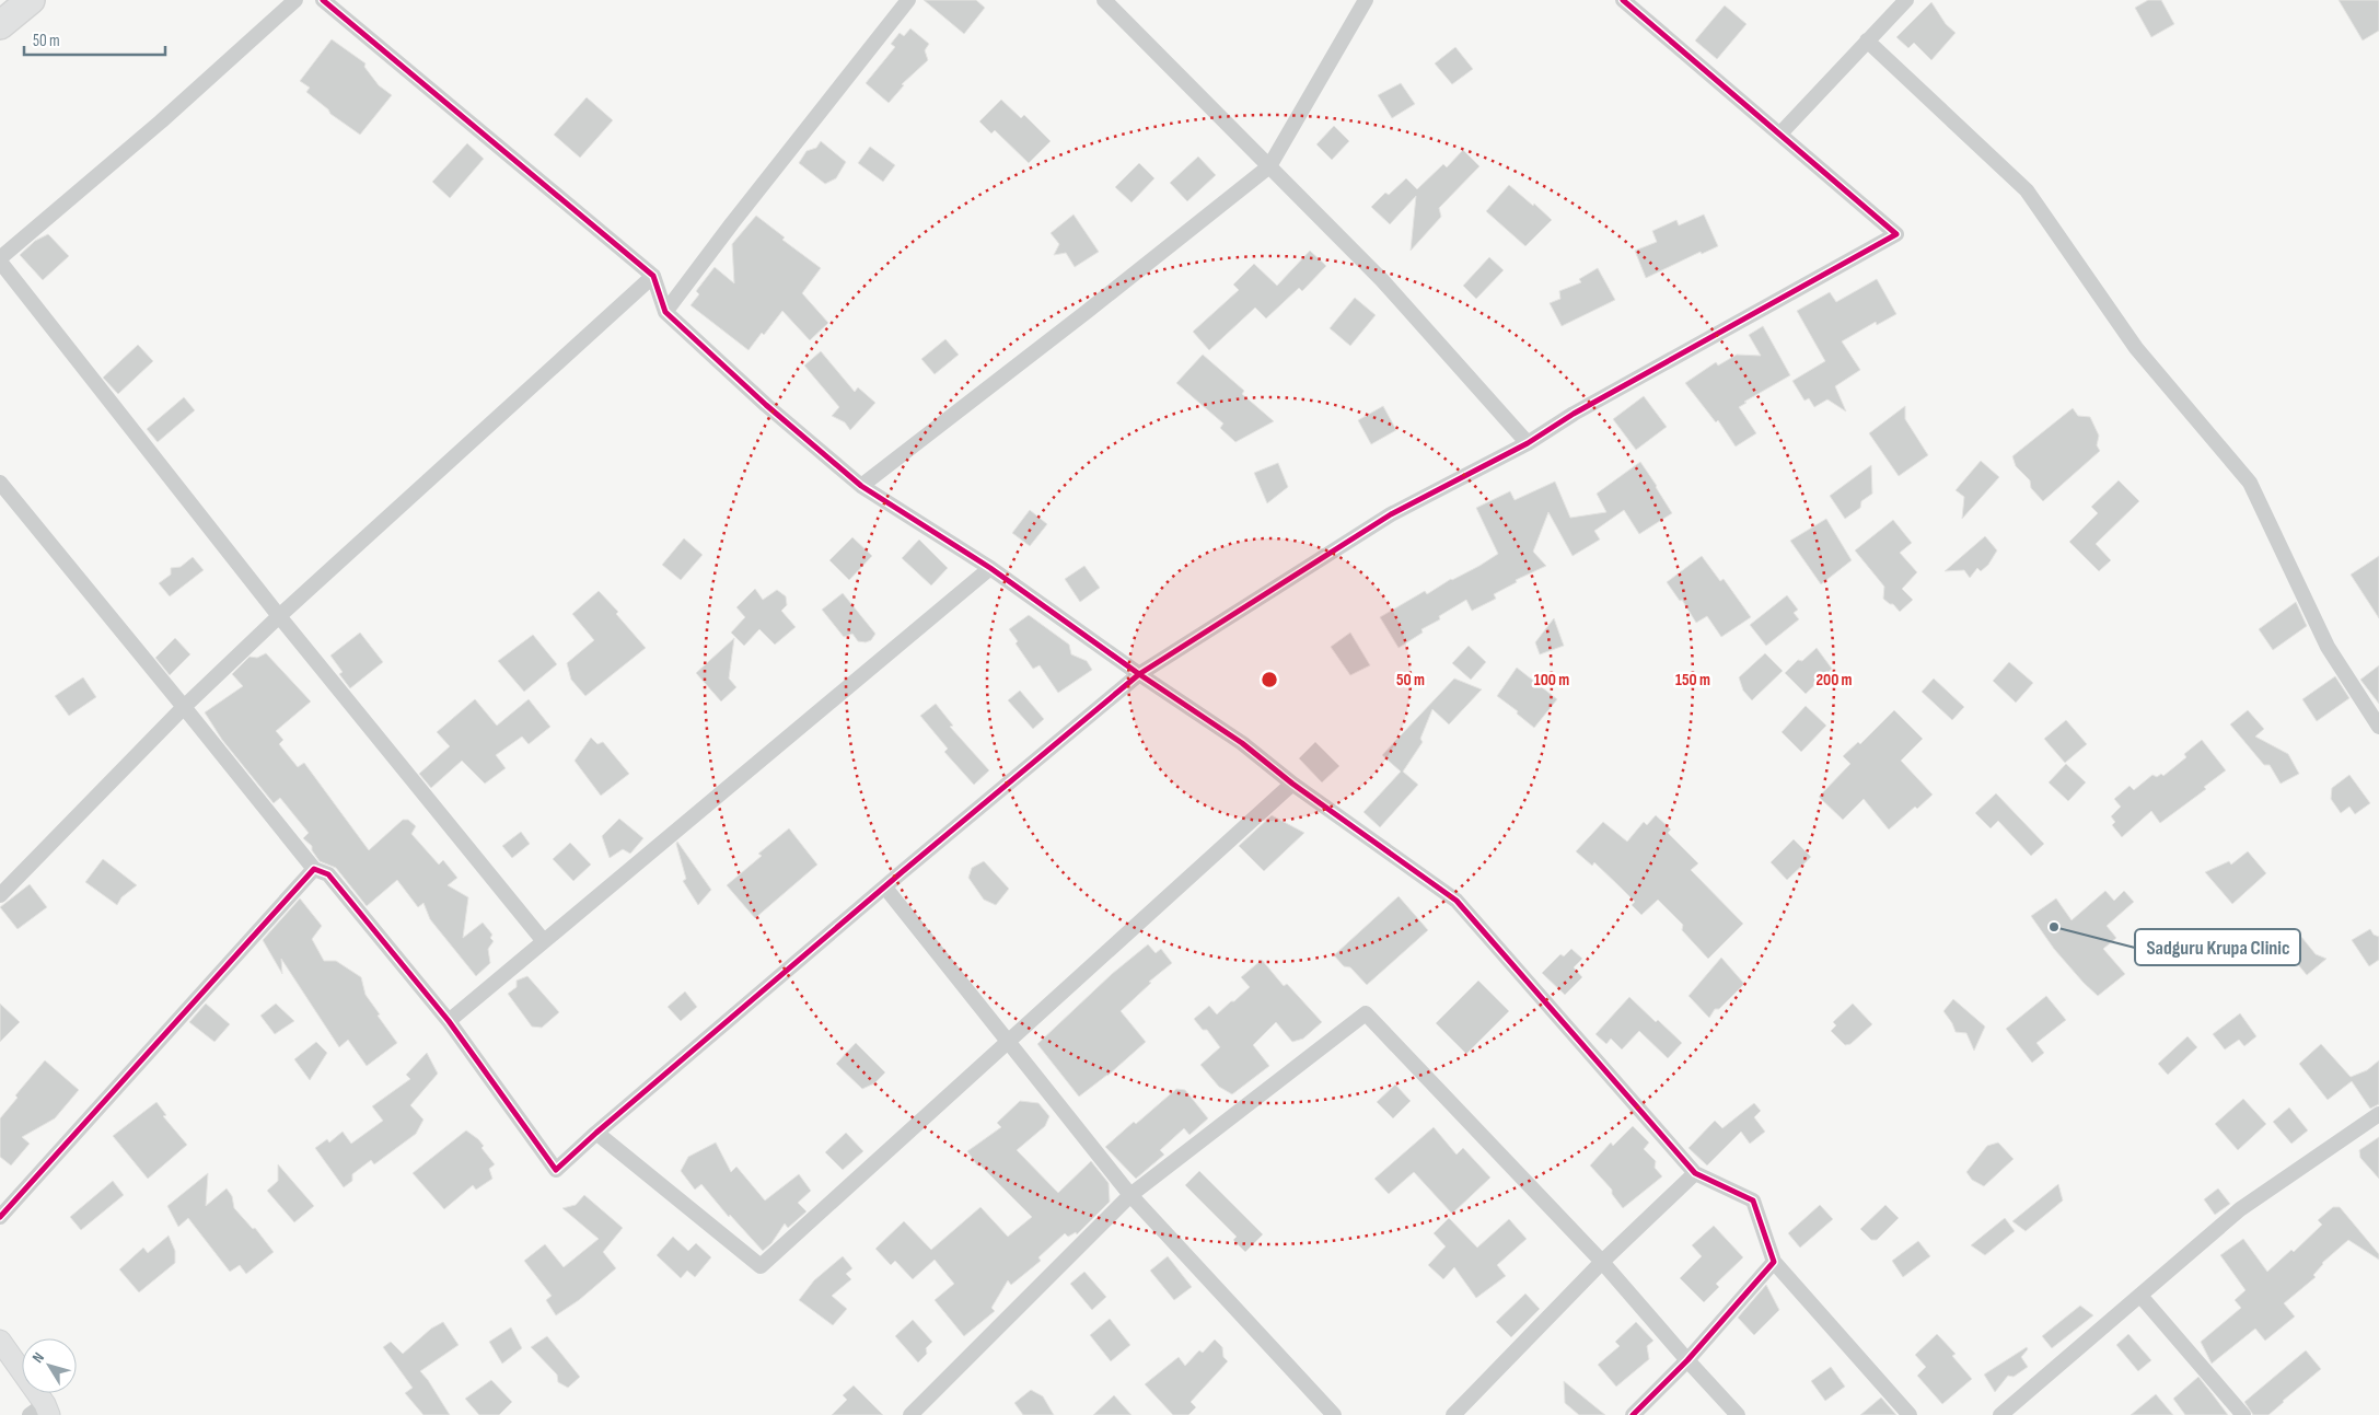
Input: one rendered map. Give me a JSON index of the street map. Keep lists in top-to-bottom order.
{
  "places": ["Sadguru Krupa Clinic"],
  "scale_bar": "50 m",
  "north": "top left",
  "rings": [
    "50 m",
    "100 m",
    "150 m",
    "200 m"
  ]
}
